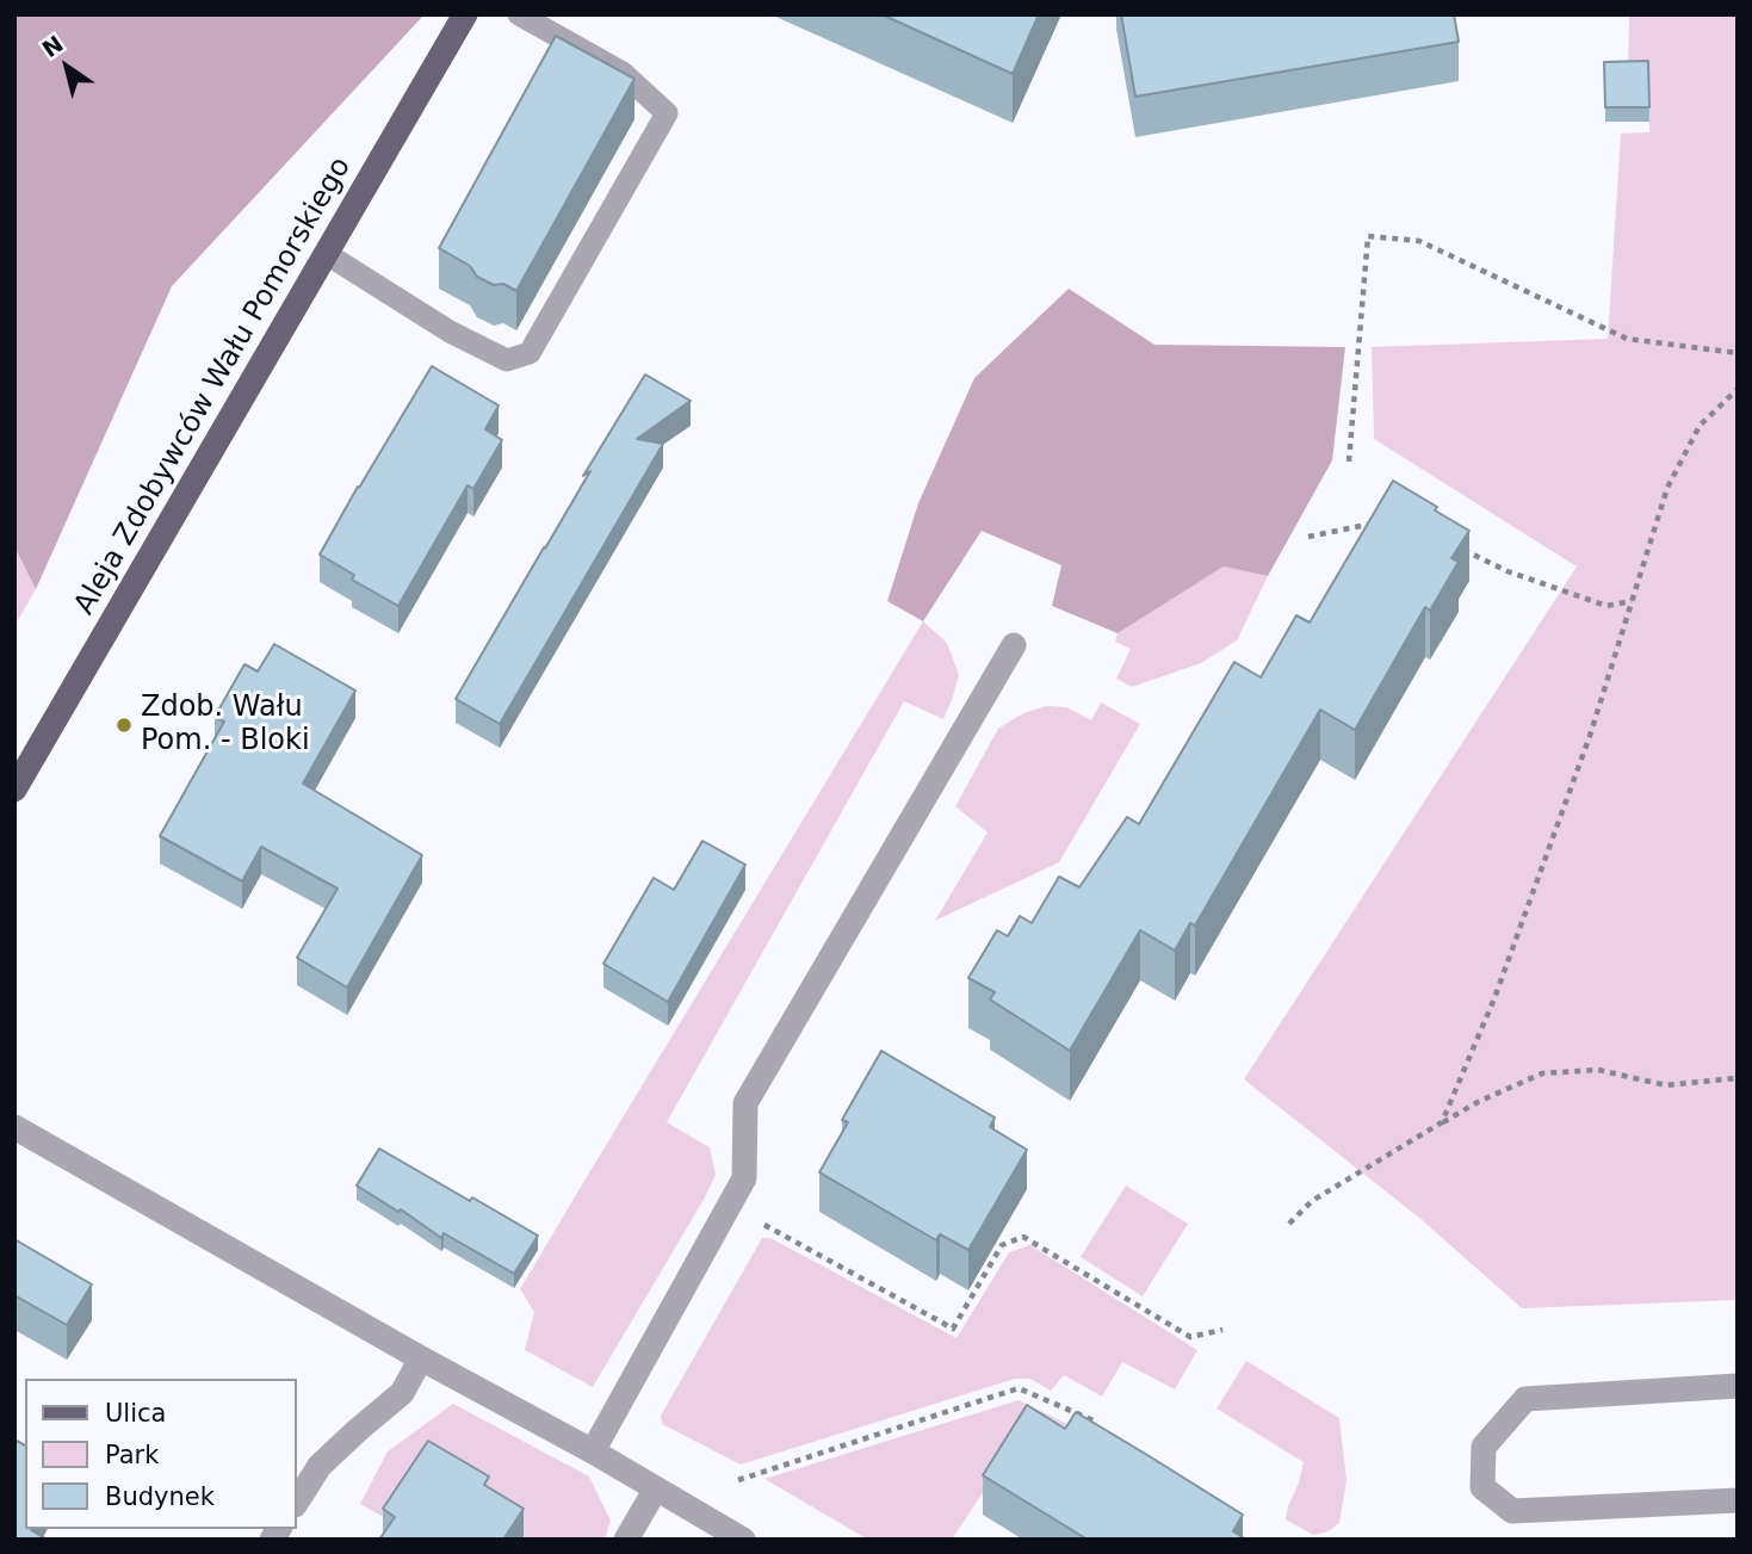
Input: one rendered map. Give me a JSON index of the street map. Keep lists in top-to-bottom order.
{
  "streets": {
    "main road": ["Aleja Zdobywców Wału Pomorskiego"]
  },
  "places": ["Zdob. Wału Pom. - Bloki"],
  "legend": ["Ulica", "Park", "Budynek"],
  "north": "top left"
}
